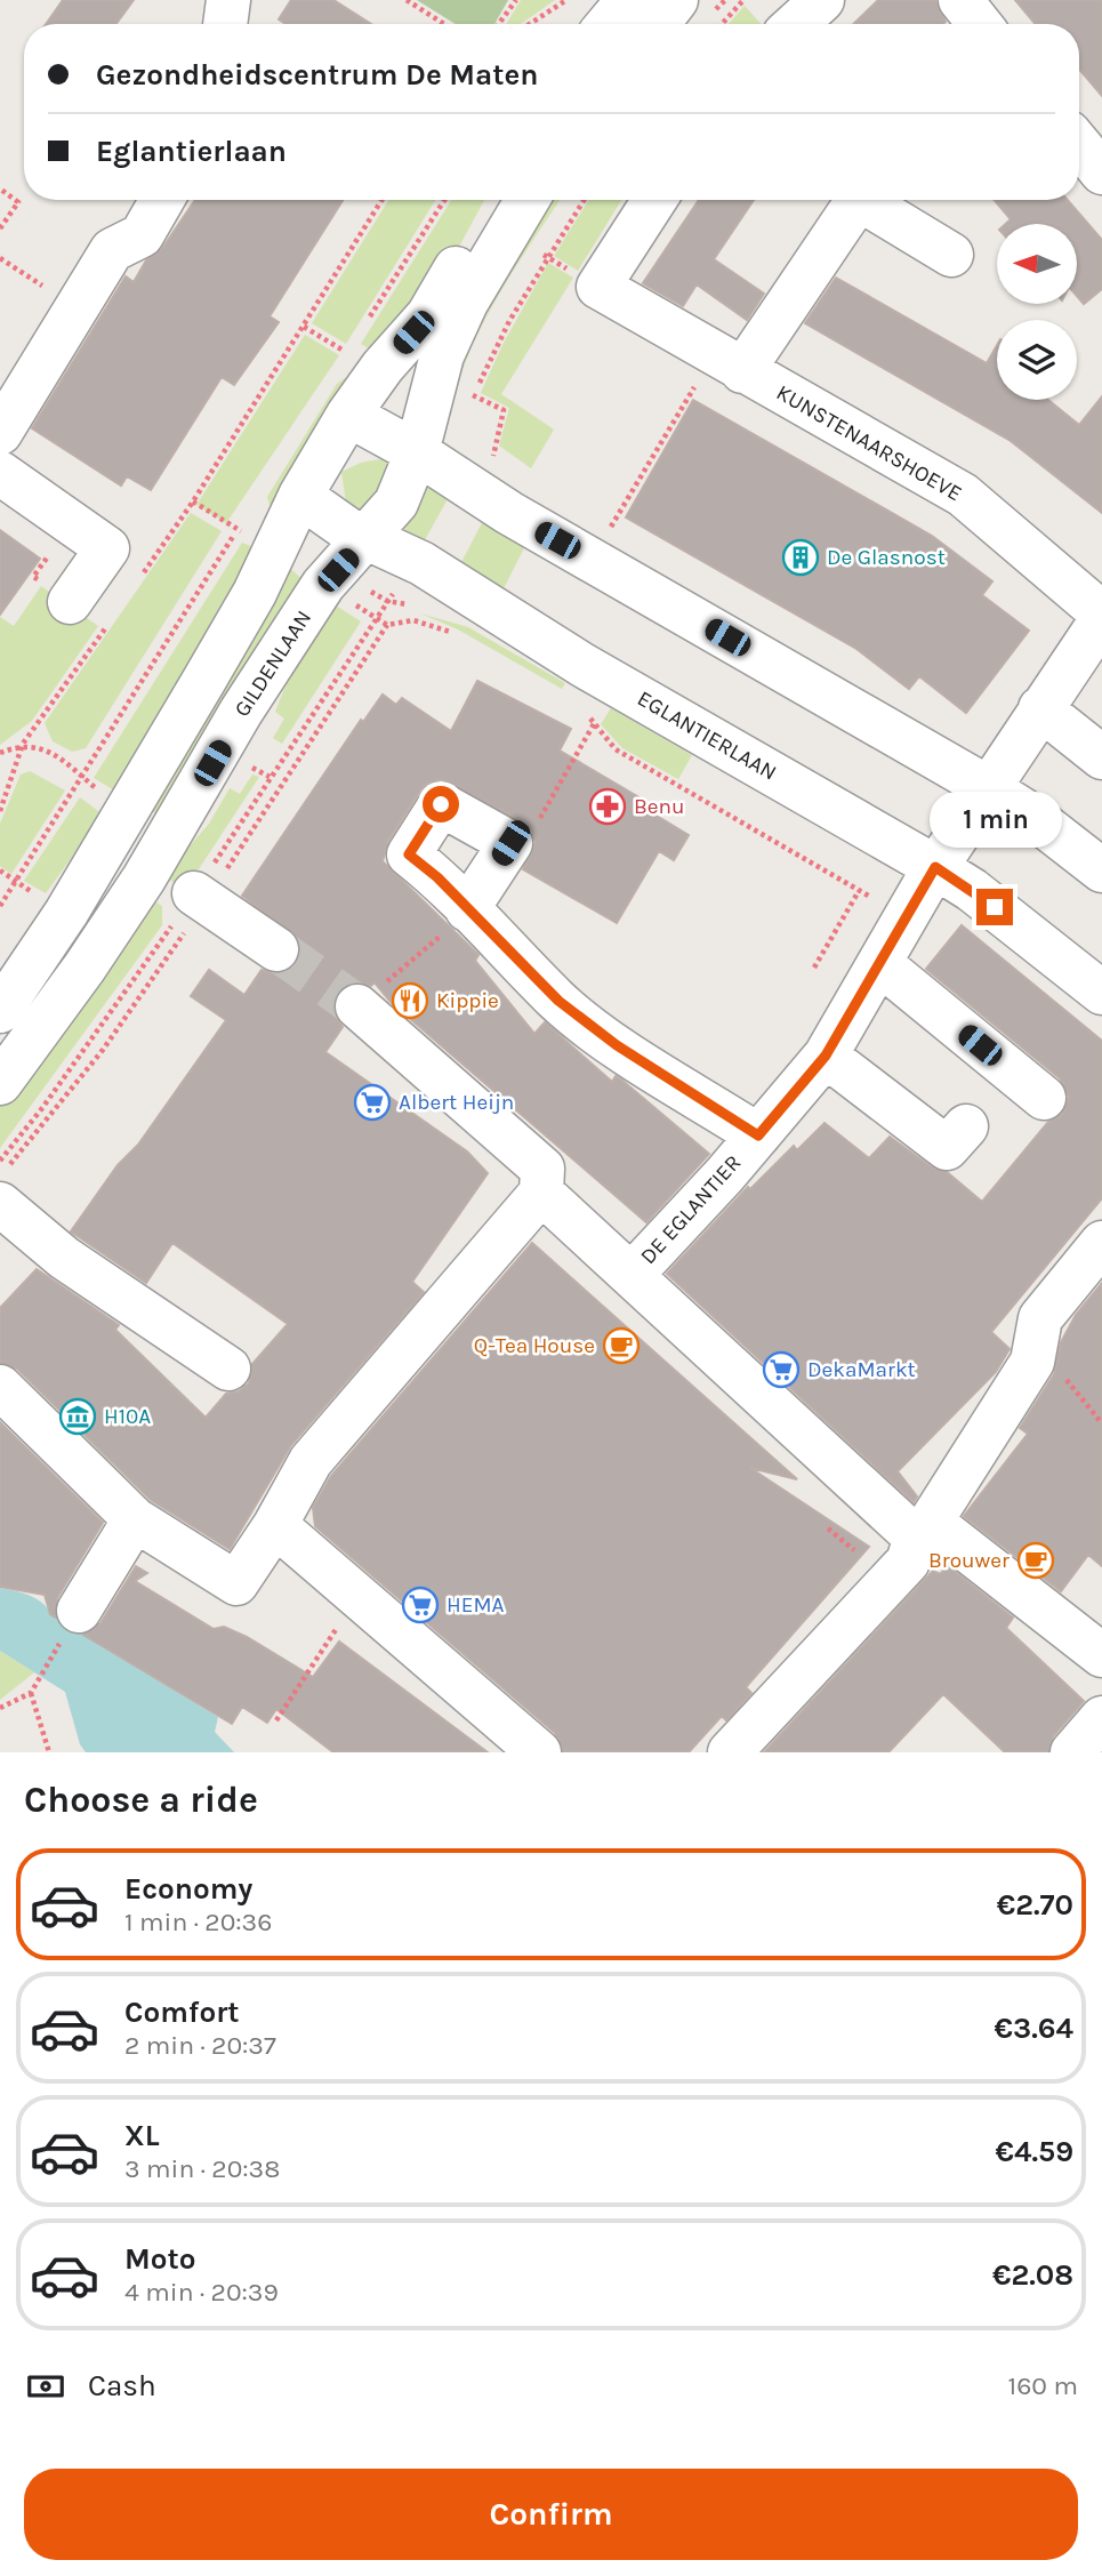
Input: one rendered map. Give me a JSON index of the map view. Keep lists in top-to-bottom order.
{
  "streets": {
    "street": [
      "KUNSTENAARSHOEVE",
      "GILDENLAAN",
      "EGLANTIERLAAN",
      "DE EGLANTIER"
    ]
  },
  "crossings": [
    ["KUNSTENAARSHOEVE", "EGLANTIERLAAN"],
    ["KUNSTENAARSHOEVE", "DE EGLANTIER"],
    ["GILDENLAAN", "EGLANTIERLAAN"],
    ["EGLANTIERLAAN", "DE EGLANTIER"]
  ],
  "places": {
    "building": ["De Glasnost"],
    "pharmacy": ["Benu"],
    "restaurant": ["Kippie"],
    "supermarket": ["Albert Heijn", "DekaMarkt", "HEMA"],
    "cafe": ["Q-Tea House", "Brouwer"],
    "museum": ["H10A"]
  },
  "north": "left",
  "page": {
    "banner": ["Gezondheidscentrum De Maten", "Eglantierlaan"],
    "bubble": "1 min",
    "heading": "Choose a ride",
    "list": [
      {
        "name": "Economy",
        "note": "1 min · 20:36",
        "value": "€2.70"
      },
      {
        "name": "Comfort",
        "note": "2 min · 20:37",
        "value": "€3.64"
      },
      {
        "name": "XL",
        "note": "3 min · 20:38",
        "value": "€4.59"
      },
      {
        "name": "Moto",
        "note": "4 min · 20:39",
        "value": "€2.08"
      }
    ],
    "pay": ["Cash", "160 m"],
    "buttons": "Confirm"
  }
}
